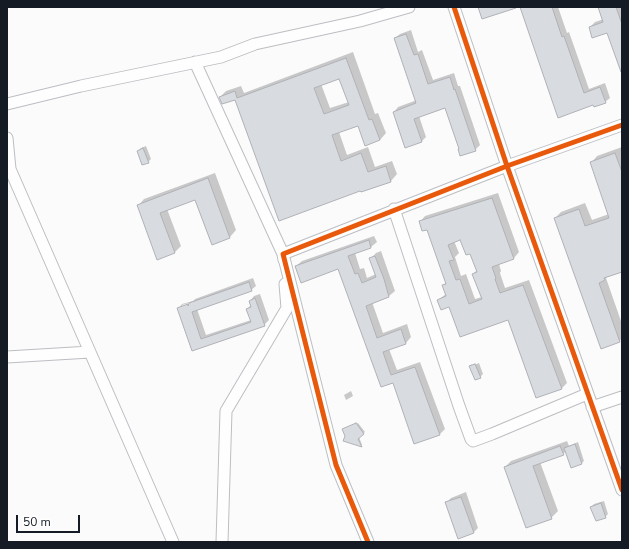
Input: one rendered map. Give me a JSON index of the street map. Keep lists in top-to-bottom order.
{
  "scale_bar": "50 m"
}
